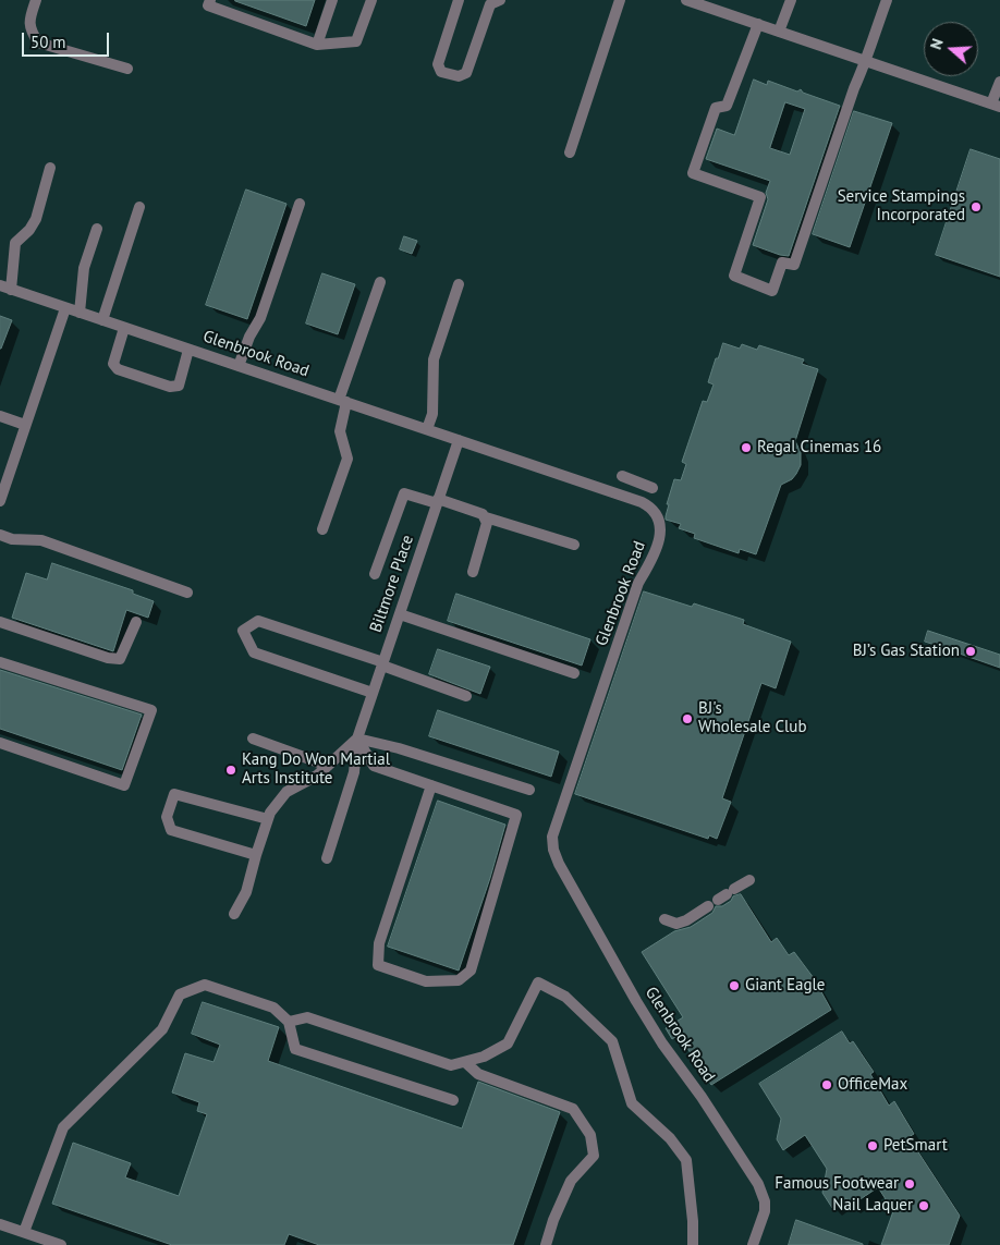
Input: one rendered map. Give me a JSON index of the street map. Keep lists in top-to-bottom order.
{
  "streets": {
    "street": ["Glenbrook Road", "Biltmore Place"]
  },
  "crossings": [
    ["Glenbrook Road", "Biltmore Place"]
  ],
  "places": [
    "Service Stampings Incorporated",
    "Regal Cinemas 16",
    "BJ’s Gas Station",
    "BJ's Wholesale Club",
    "Kang Do Won Martial Arts Institute",
    "Giant Eagle",
    "OfficeMax",
    "PetSmart",
    "Famous Footwear",
    "Nail Laquer"
  ],
  "scale_bar": "50 m",
  "north": "left"
}
